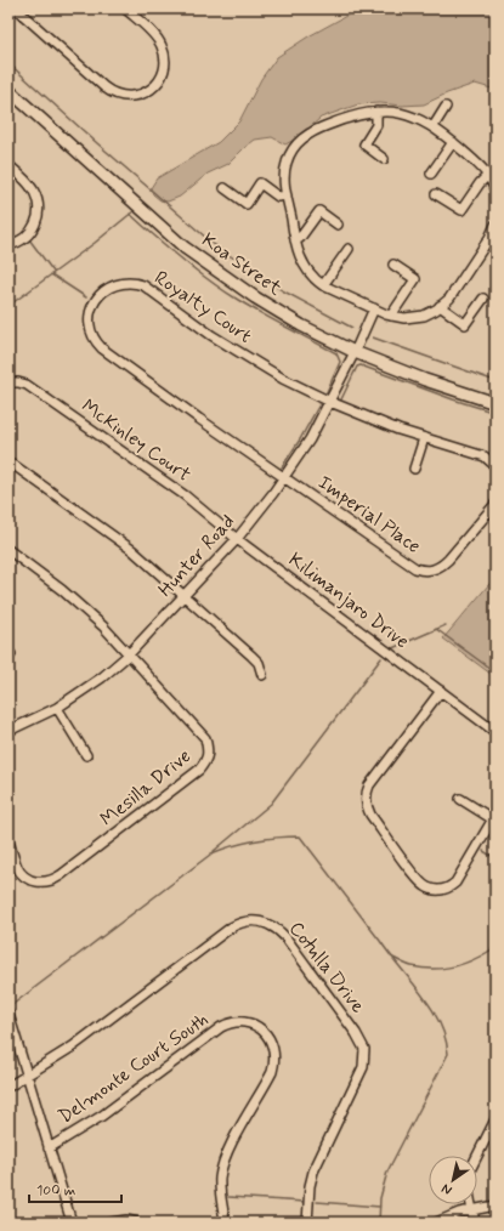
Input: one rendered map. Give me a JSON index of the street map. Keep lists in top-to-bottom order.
{
  "streets": {
    "main road": ["Koa Street"],
    "street": [
      "Royalty Court",
      "McKinley Court",
      "Imperial Place",
      "Hunter Road",
      "Kilimanjaro Drive",
      "Mesilla Drive",
      "Cotulla Drive",
      "Delmonte Court South"
    ]
  },
  "crossings": [
    ["Koa Street", "Hunter Road"],
    ["Royalty Court", "Imperial Place"],
    ["Royalty Court", "Hunter Road"],
    ["McKinley Court", "Hunter Road"],
    ["McKinley Court", "Kilimanjaro Drive"],
    ["Imperial Place", "Hunter Road"],
    ["Hunter Road", "Kilimanjaro Drive"],
    ["Hunter Road", "Mesilla Drive"]
  ],
  "scale_bar": "100 m",
  "north": "bottom left"
}
